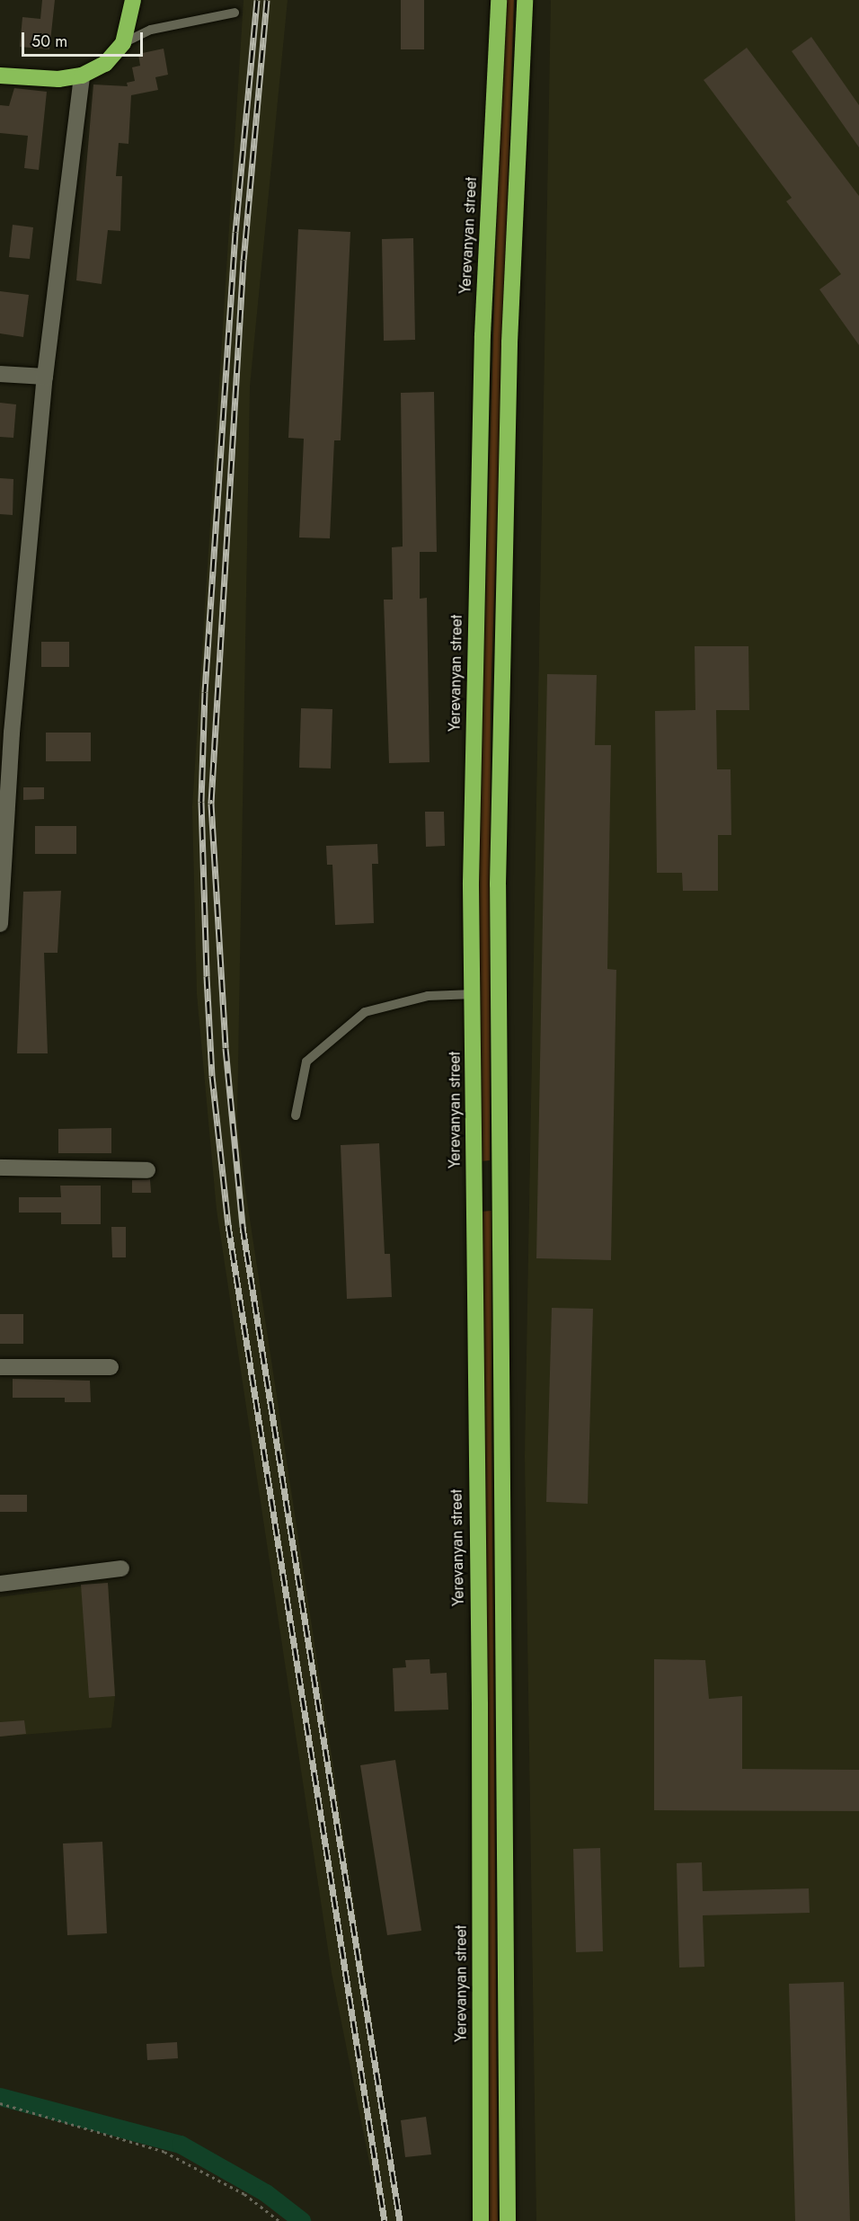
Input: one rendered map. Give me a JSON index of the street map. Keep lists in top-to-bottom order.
{
  "streets": {
    "highway": ["Yerevanyan street"]
  },
  "scale_bar": "50 m"
}
